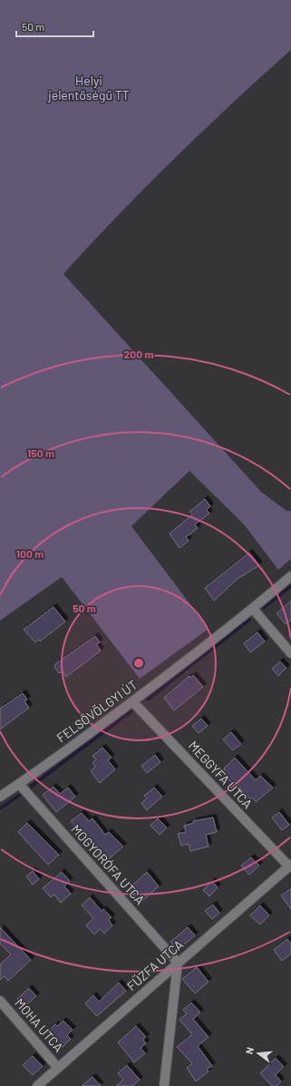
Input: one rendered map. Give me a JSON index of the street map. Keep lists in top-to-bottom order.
{
  "streets": {
    "street": [
      "FELSŐVÖLGYI ÚT",
      "MEGGYFA UTCA",
      "MOGYORÓFA UTCA",
      "FŰZFA UTCA",
      "MOHA UTCA"
    ]
  },
  "crossings": [
    ["FELSŐVÖLGYI ÚT", "MEGGYFA UTCA"],
    ["FELSŐVÖLGYI ÚT", "MOGYORÓFA UTCA"],
    ["MEGGYFA UTCA", "FŰZFA UTCA"],
    ["MOGYORÓFA UTCA", "FŰZFA UTCA"],
    ["FŰZFA UTCA", "MOHA UTCA"]
  ],
  "parks": ["Helyi jelentőségű TT"],
  "scale_bar": "50 m",
  "north": "left",
  "rings": [
    "200 m",
    "150 m",
    "100 m",
    "50 m"
  ]
}
